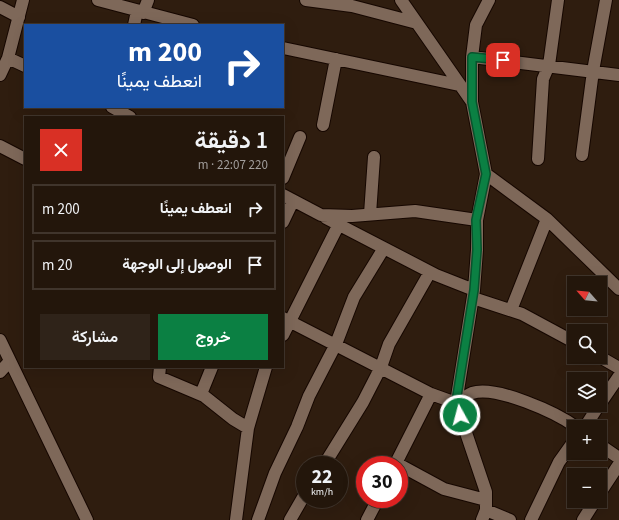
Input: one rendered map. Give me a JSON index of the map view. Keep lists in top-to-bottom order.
{
  "north": "top left",
  "page": {
    "turn": ["200 m", "انعطف يمينًا"],
    "heading": ["1 دقيقة", "220 m · 22:07"],
    "list": [
      {
        "name": "انعطف يمينًا",
        "value": "200 m"
      },
      {
        "name": "الوصول إلى الوجهة",
        "value": "20 m"
      }
    ],
    "map_buttons": ["+", "−"],
    "buttons": ["خروج", "مشاركة"],
    "speed": "22 km/h",
    "limit": "30"
  }
}
